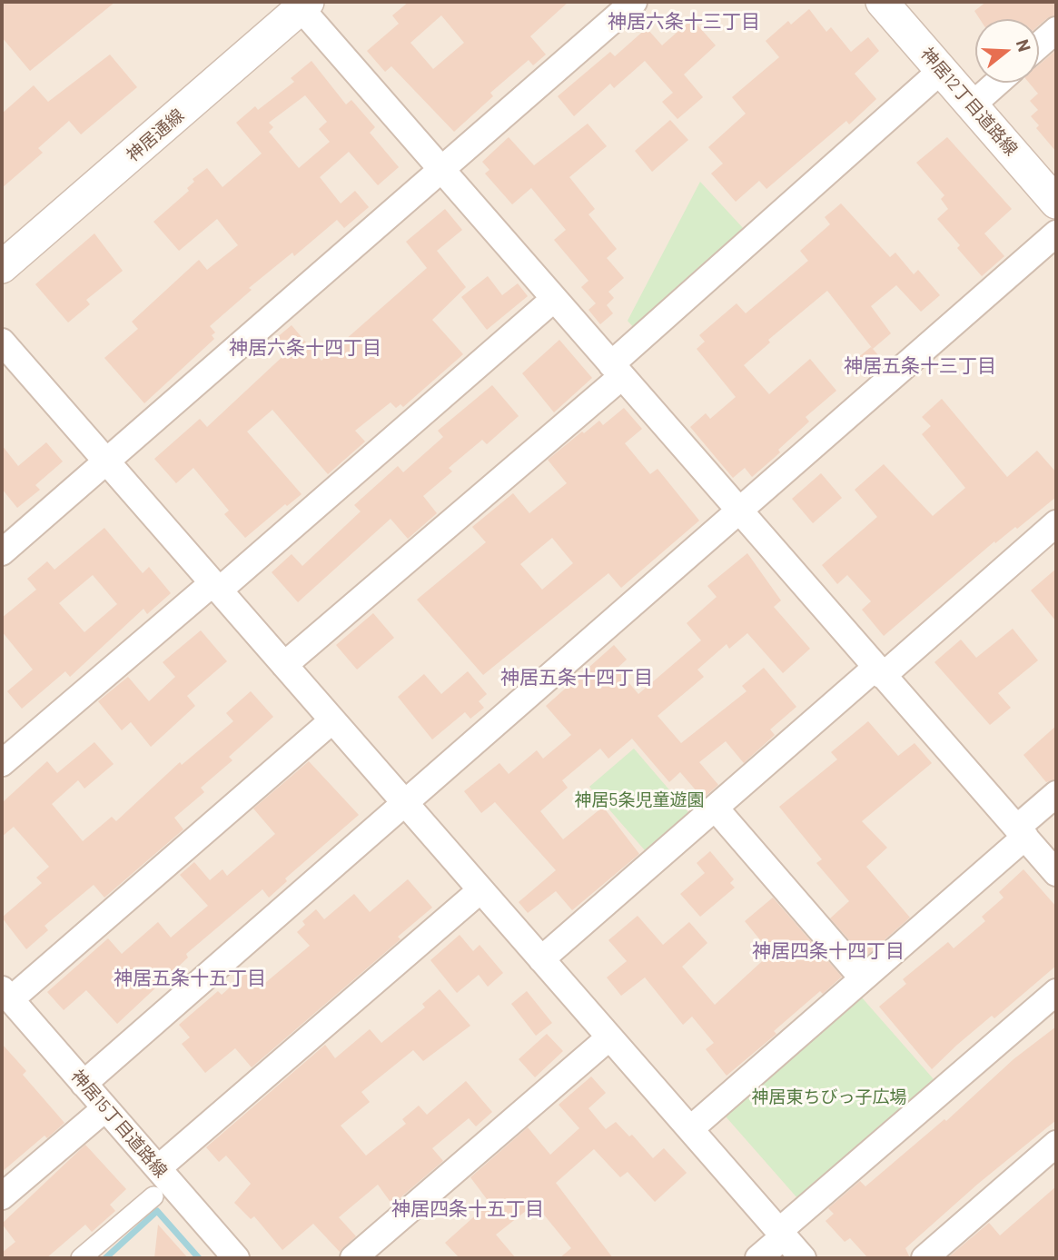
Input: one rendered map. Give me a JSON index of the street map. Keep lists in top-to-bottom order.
{
  "streets": {
    "street": ["神居12丁目道路線", "神居通線", "神居15丁目道路線"]
  },
  "districts": [
    "神居六条十三丁目",
    "神居六条十四丁目",
    "神居五条十三丁目",
    "神居五条十四丁目",
    "神居四条十四丁目",
    "神居五条十五丁目",
    "神居四条十五丁目"
  ],
  "parks": ["神居5条児童遊園", "神居東ちびっ子広場"],
  "north": "right"
}
